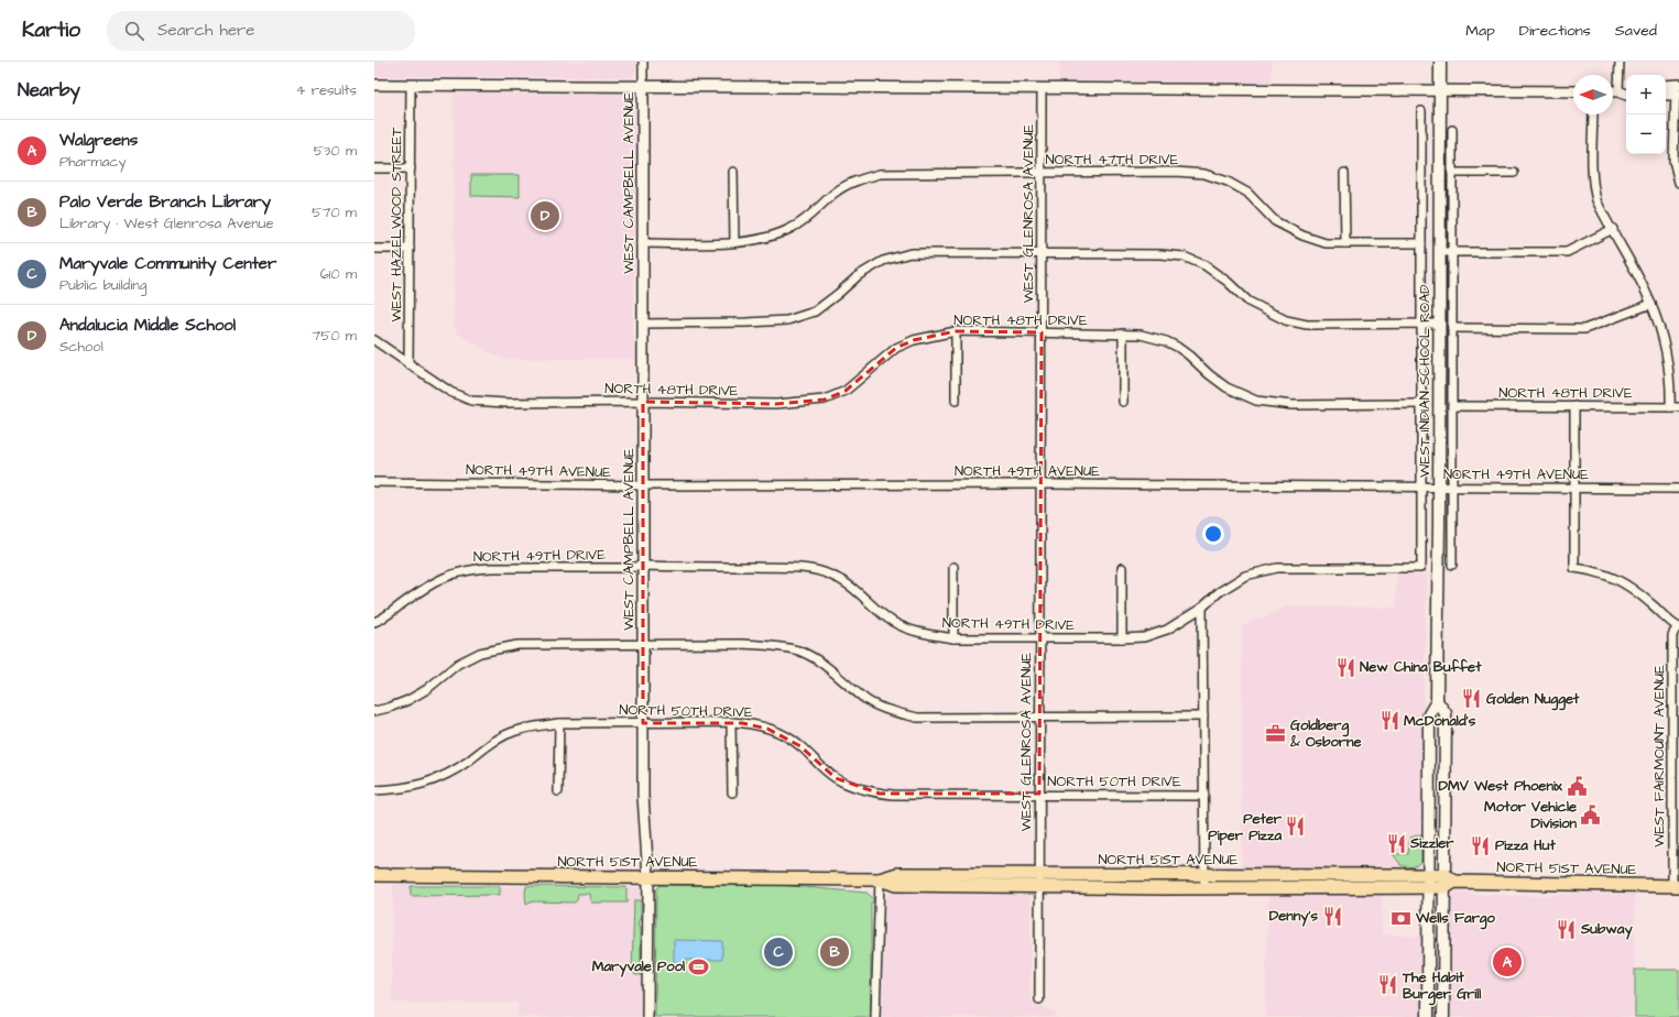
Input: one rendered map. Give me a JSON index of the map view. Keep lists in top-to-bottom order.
{
  "streets": {
    "main road": ["WEST INDIAN SCHOOL ROAD", "NORTH 51ST AVENUE"],
    "street": [
      "NORTH 47TH DRIVE",
      "WEST CAMPBELL AVENUE",
      "WEST GLENROSA AVENUE",
      "WEST HAZELWOOD STREET",
      "NORTH 48TH DRIVE",
      "NORTH 49TH AVENUE",
      "NORTH 49TH DRIVE",
      "NORTH 50TH DRIVE",
      "WEST FAIRMOUNT AVENUE"
    ]
  },
  "crossings": [
    ["NORTH 47TH DRIVE", "WEST CAMPBELL AVENUE"],
    ["NORTH 47TH DRIVE", "WEST GLENROSA AVENUE"],
    ["NORTH 47TH DRIVE", "WEST INDIAN SCHOOL ROAD"],
    ["WEST CAMPBELL AVENUE", "NORTH 48TH DRIVE"],
    ["WEST CAMPBELL AVENUE", "NORTH 49TH AVENUE"],
    ["WEST CAMPBELL AVENUE", "NORTH 49TH DRIVE"],
    ["WEST CAMPBELL AVENUE", "NORTH 50TH DRIVE"],
    ["WEST CAMPBELL AVENUE", "NORTH 51ST AVENUE"],
    ["WEST GLENROSA AVENUE", "NORTH 48TH DRIVE"],
    ["WEST GLENROSA AVENUE", "NORTH 49TH AVENUE"],
    ["WEST GLENROSA AVENUE", "NORTH 49TH DRIVE"],
    ["WEST GLENROSA AVENUE", "NORTH 50TH DRIVE"],
    ["WEST GLENROSA AVENUE", "NORTH 51ST AVENUE"],
    ["WEST HAZELWOOD STREET", "NORTH 48TH DRIVE"],
    ["NORTH 48TH DRIVE", "WEST INDIAN SCHOOL ROAD"],
    ["WEST INDIAN SCHOOL ROAD", "NORTH 49TH AVENUE"],
    ["WEST INDIAN SCHOOL ROAD", "NORTH 49TH DRIVE"],
    ["WEST INDIAN SCHOOL ROAD", "NORTH 51ST AVENUE"],
    ["WEST FAIRMOUNT AVENUE", "NORTH 51ST AVENUE"]
  ],
  "places": {
    "restaurant": [
      "New China Buffet",
      "Golden Nugget",
      "McDonald's",
      "Peter Piper Pizza",
      "Sizzler",
      "Pizza Hut",
      "Denny's",
      "Subway",
      "The Habit Burger Grill"
    ],
    "office": ["Goldberg & Osborne"],
    "public building": ["DMV West Phoenix", "Motor Vehicle Division"],
    "bank": ["Wells Fargo"],
    "sports": ["Maryvale Pool"]
  },
  "north": "left",
  "page": {
    "header": "Kartio",
    "search": "Search here",
    "nav": ["Map", "Directions", "Saved"],
    "heading": ["Nearby", "4 results"],
    "map_buttons": ["+", "−"],
    "list": [
      {
        "mark": "A",
        "name": "Walgreens",
        "note": "Pharmacy",
        "value": "530 m"
      },
      {
        "mark": "B",
        "name": "Palo Verde Branch Library",
        "note": "Library · West Glenrosa Avenue",
        "value": "570 m"
      },
      {
        "mark": "C",
        "name": "Maryvale Community Center",
        "note": "Public building",
        "value": "610 m"
      },
      {
        "mark": "D",
        "name": "Andalucia Middle School",
        "note": "School",
        "value": "750 m"
      }
    ],
    "pins": [
      "D",
      "B",
      "C",
      "A"
    ]
  }
}
